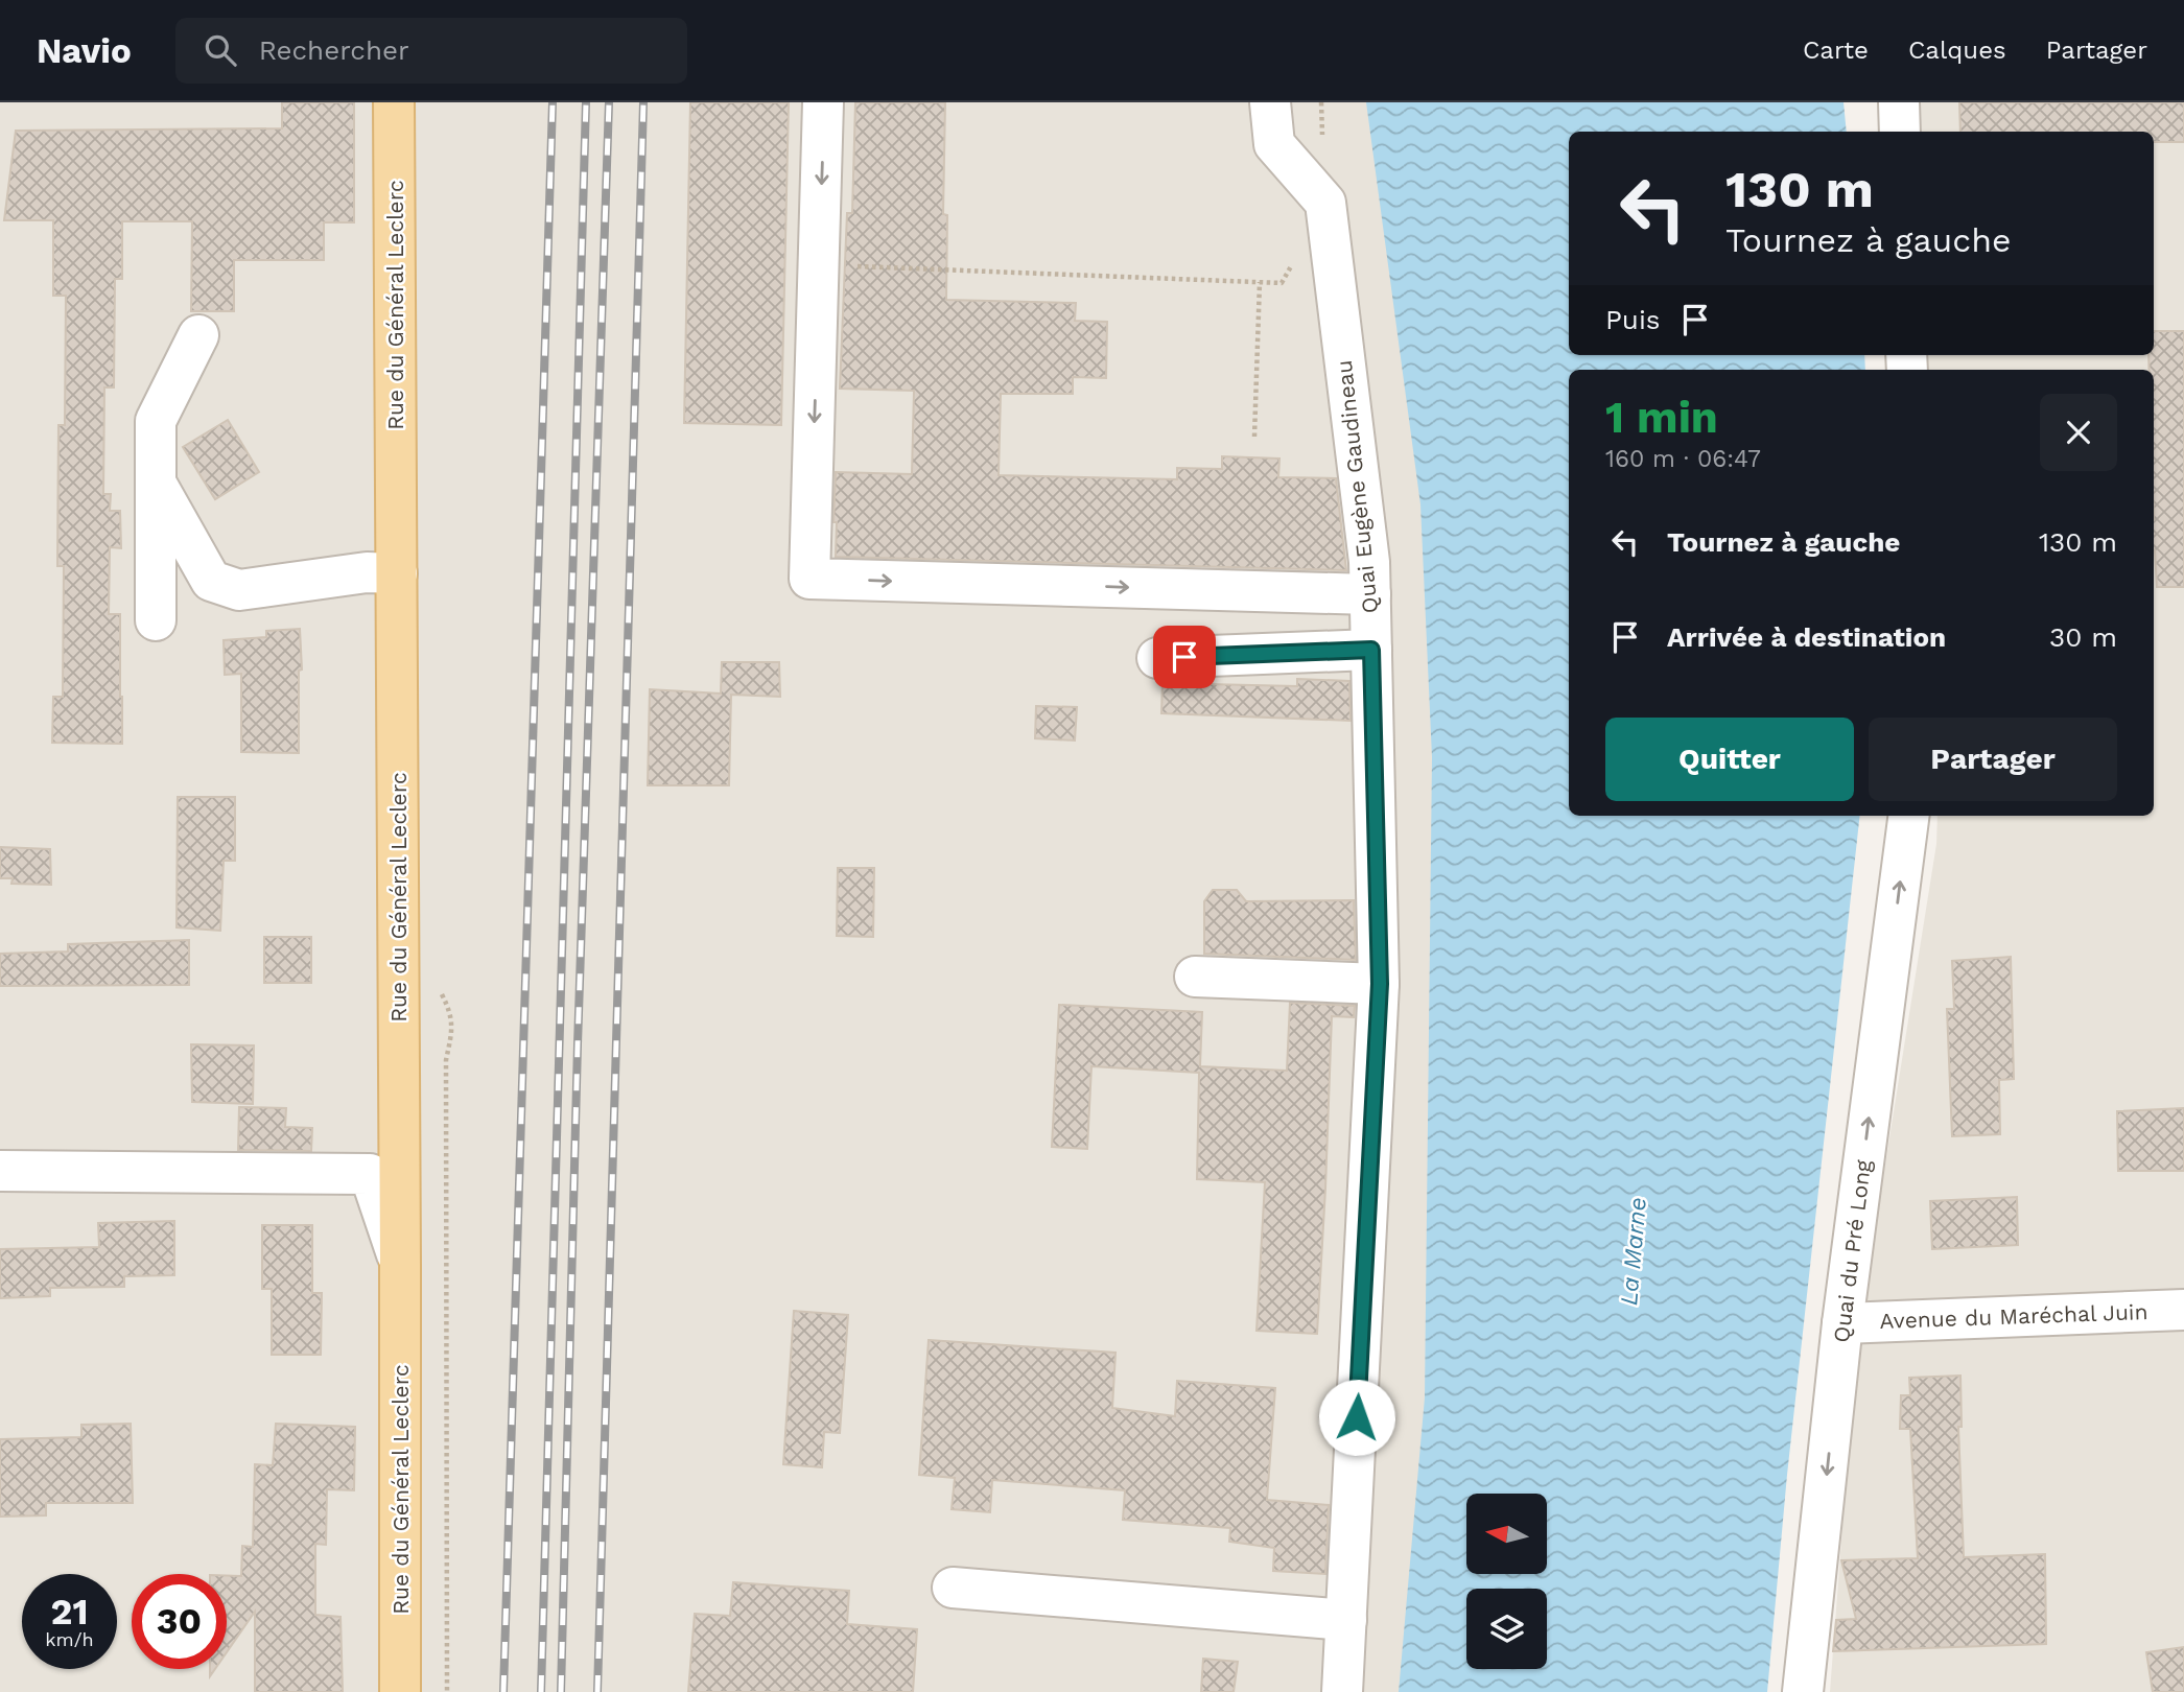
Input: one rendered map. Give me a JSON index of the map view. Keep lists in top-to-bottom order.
{
  "streets": {
    "main road": ["Rue du Général Leclerc"],
    "street": ["Quai Eugène Gaudineau", "Quai du Pré Long", "Avenue du Maréchal Juin"]
  },
  "crossings": [
    ["Quai du Pré Long", "Avenue du Maréchal Juin"]
  ],
  "water": ["La Marne"],
  "north": "left",
  "page": {
    "header": "Navio",
    "search": "Rechercher",
    "nav": ["Carte", "Calques", "Partager"],
    "turn": ["130 m", "Tournez à gauche"],
    "then": "Puis",
    "heading": ["1 min", "160 m · 06:47"],
    "list": [
      {
        "name": "Tournez à gauche",
        "value": "130 m"
      },
      {
        "name": "Arrivée à destination",
        "value": "30 m"
      }
    ],
    "buttons": ["Quitter", "Partager"],
    "speed": "21 km/h",
    "limit": "30"
  }
}
